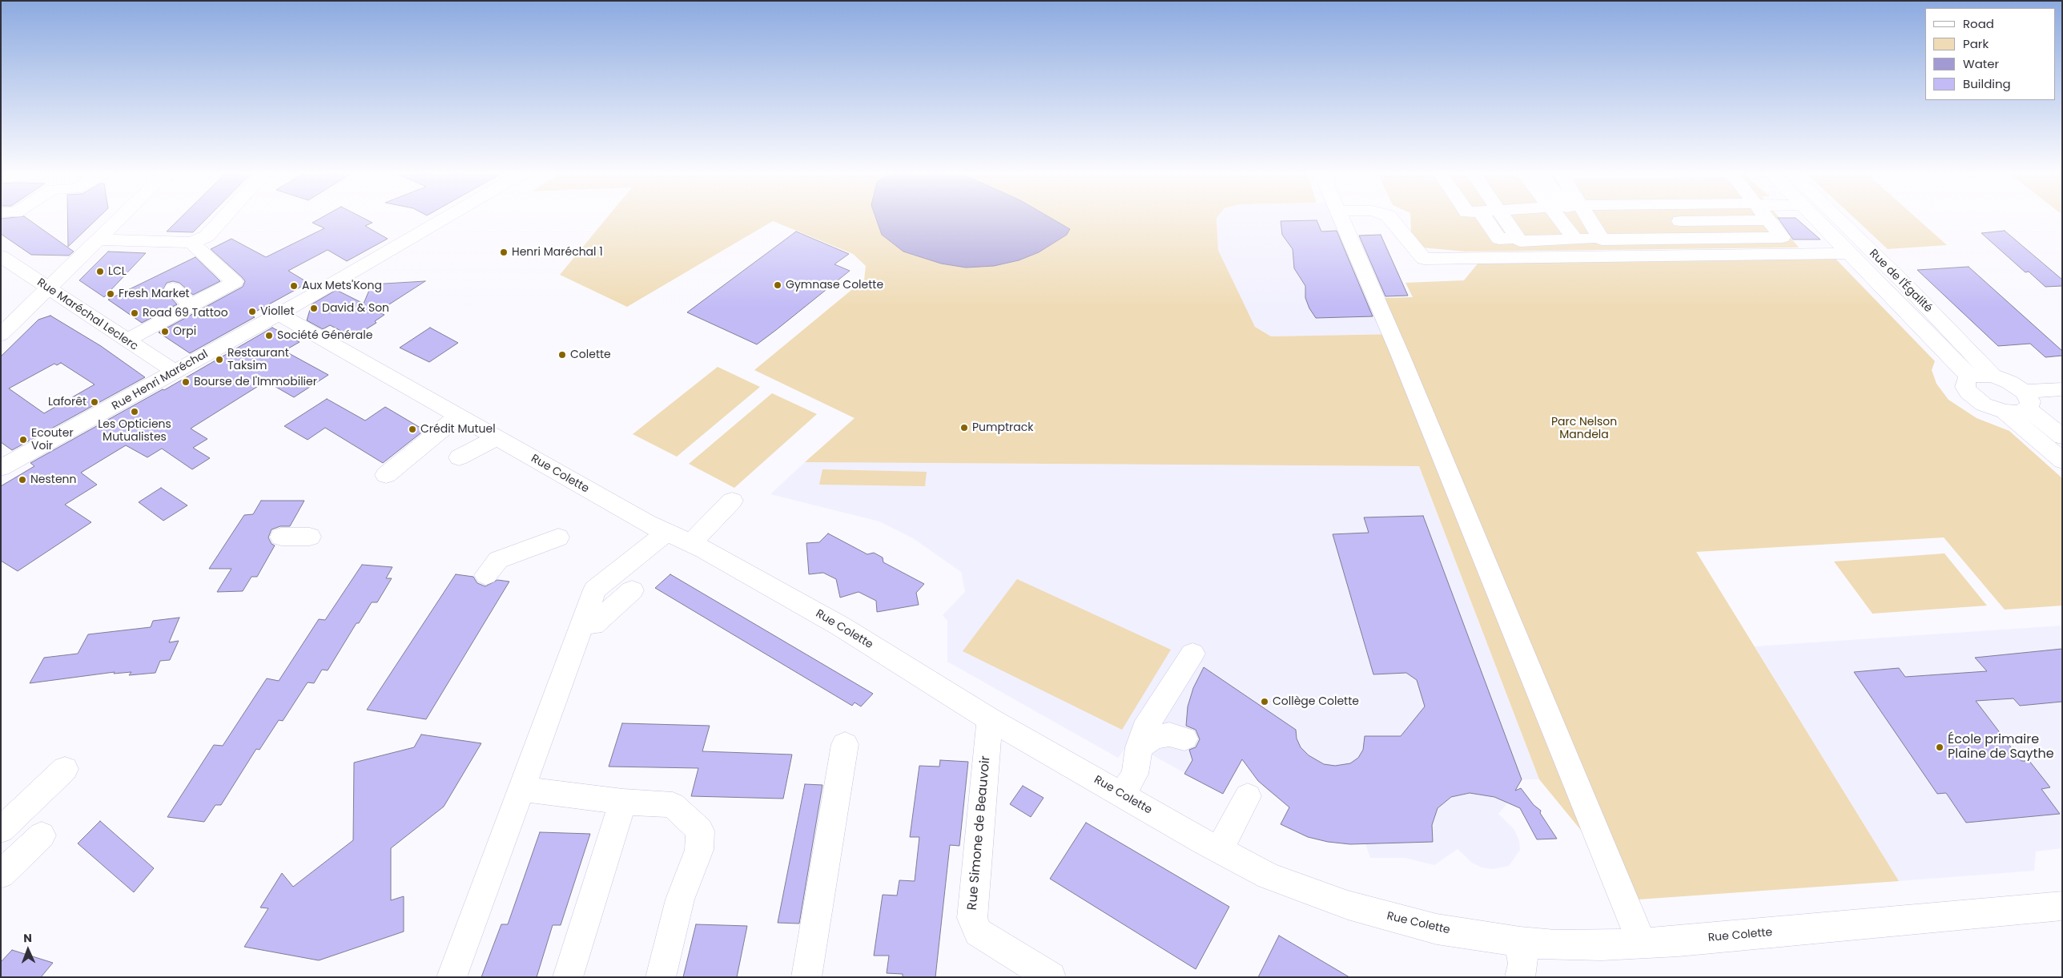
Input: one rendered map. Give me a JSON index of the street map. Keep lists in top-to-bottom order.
{
  "streets": {
    "street": [
      "Rue de l'Égalité",
      "Rue Maréchal Leclerc",
      "Rue Henri Maréchal",
      "Rue Colette",
      "Rue Simone de Beauvoir"
    ]
  },
  "crossings": [
    ["Rue Maréchal Leclerc", "Rue Henri Maréchal"],
    ["Rue Henri Maréchal", "Rue Colette"],
    ["Rue Colette", "Rue Simone de Beauvoir"]
  ],
  "parks": ["Parc Nelson Mandela"],
  "places": [
    "Henri Maréchal 1",
    "LCL",
    "Gymnase Colette",
    "Aux Mets'Kong",
    "Fresh Market",
    "David & Son",
    "Viollet",
    "Road 69 Tattoo",
    "Orpi",
    "Société Générale",
    "Colette",
    "Restaurant Taksim",
    "Bourse de l'Immobilier",
    "Laforêt",
    "Les Opticiens Mutualistes",
    "Pumptrack",
    "Crédit Mutuel",
    "Ecouter Voir",
    "Nestenn",
    "Collège Colette",
    "École primaire Plaine de Saythe"
  ],
  "legend": [
    "Road",
    "Park",
    "Water",
    "Building"
  ],
  "north": "top"
}
